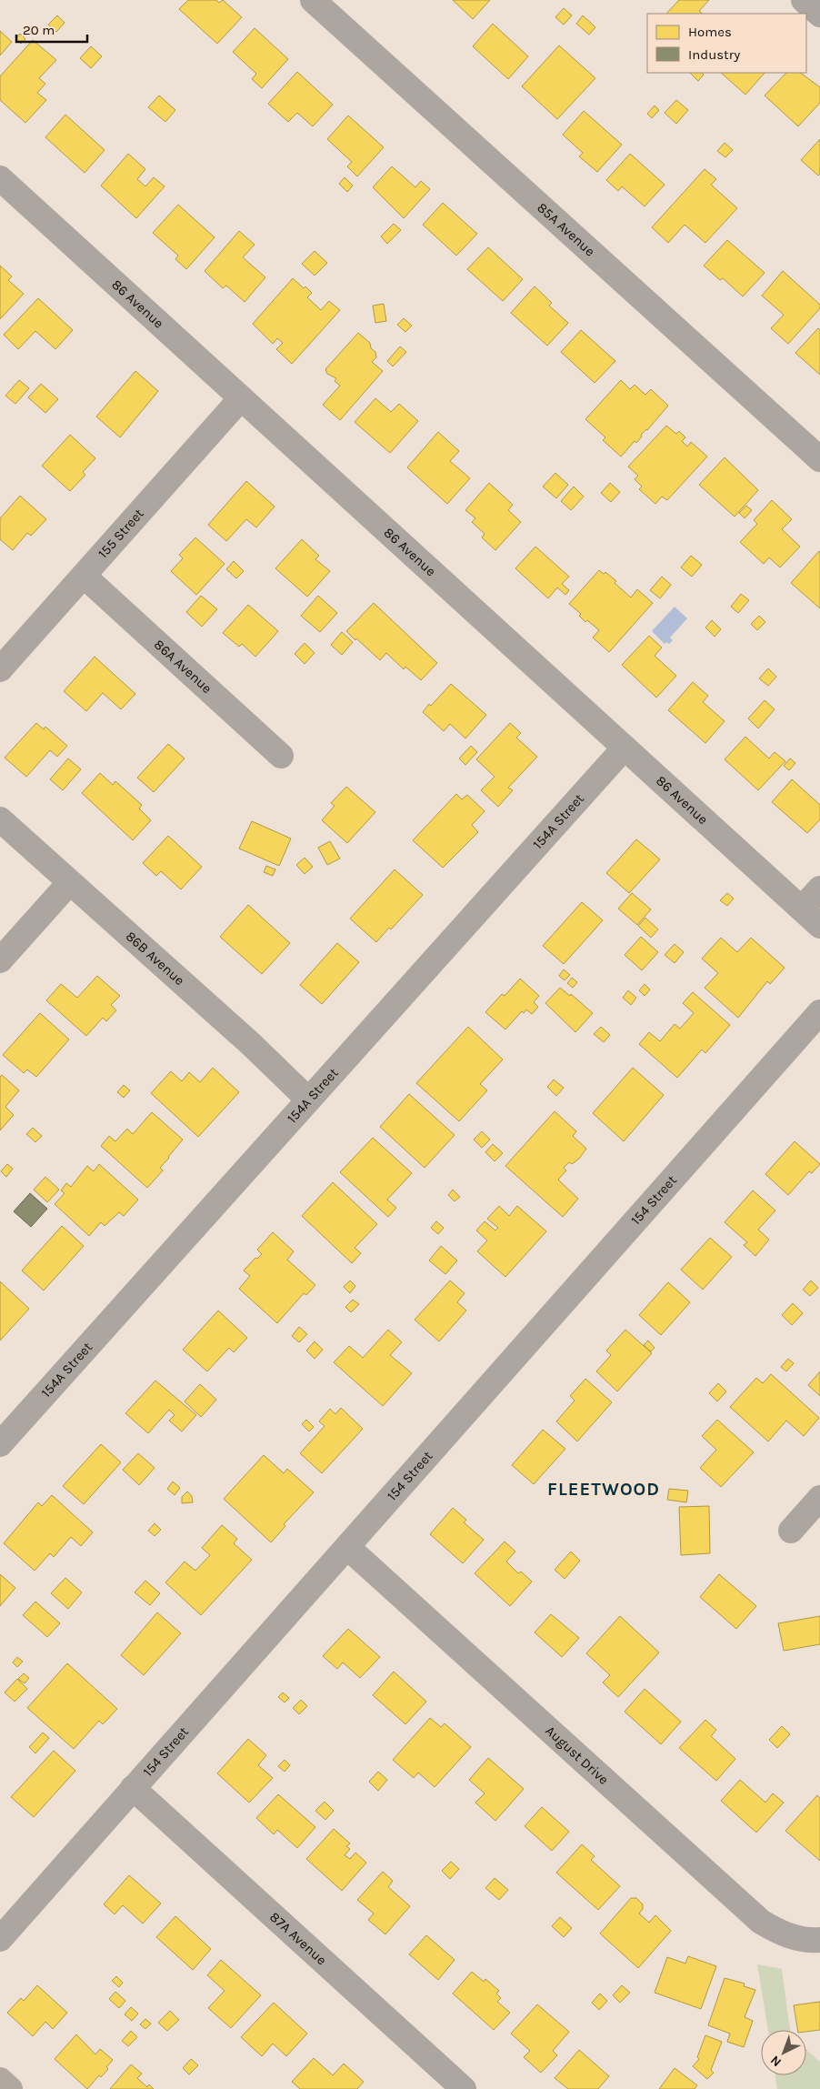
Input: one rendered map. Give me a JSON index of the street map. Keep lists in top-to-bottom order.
{
  "streets": {
    "street": [
      "85A Avenue",
      "86 Avenue",
      "155 Street",
      "86A Avenue",
      "154A Street",
      "86B Avenue",
      "154 Street",
      "August Drive",
      "87A Avenue"
    ]
  },
  "crossings": [
    ["86 Avenue", "155 Street"],
    ["86 Avenue", "154A Street"],
    ["155 Street", "86A Avenue"],
    ["154A Street", "86B Avenue"],
    ["154 Street", "August Drive"],
    ["154 Street", "87A Avenue"]
  ],
  "districts": ["FLEETWOOD"],
  "legend": ["Homes", "Industry"],
  "scale_bar": "20 m",
  "north": "bottom left"
}
